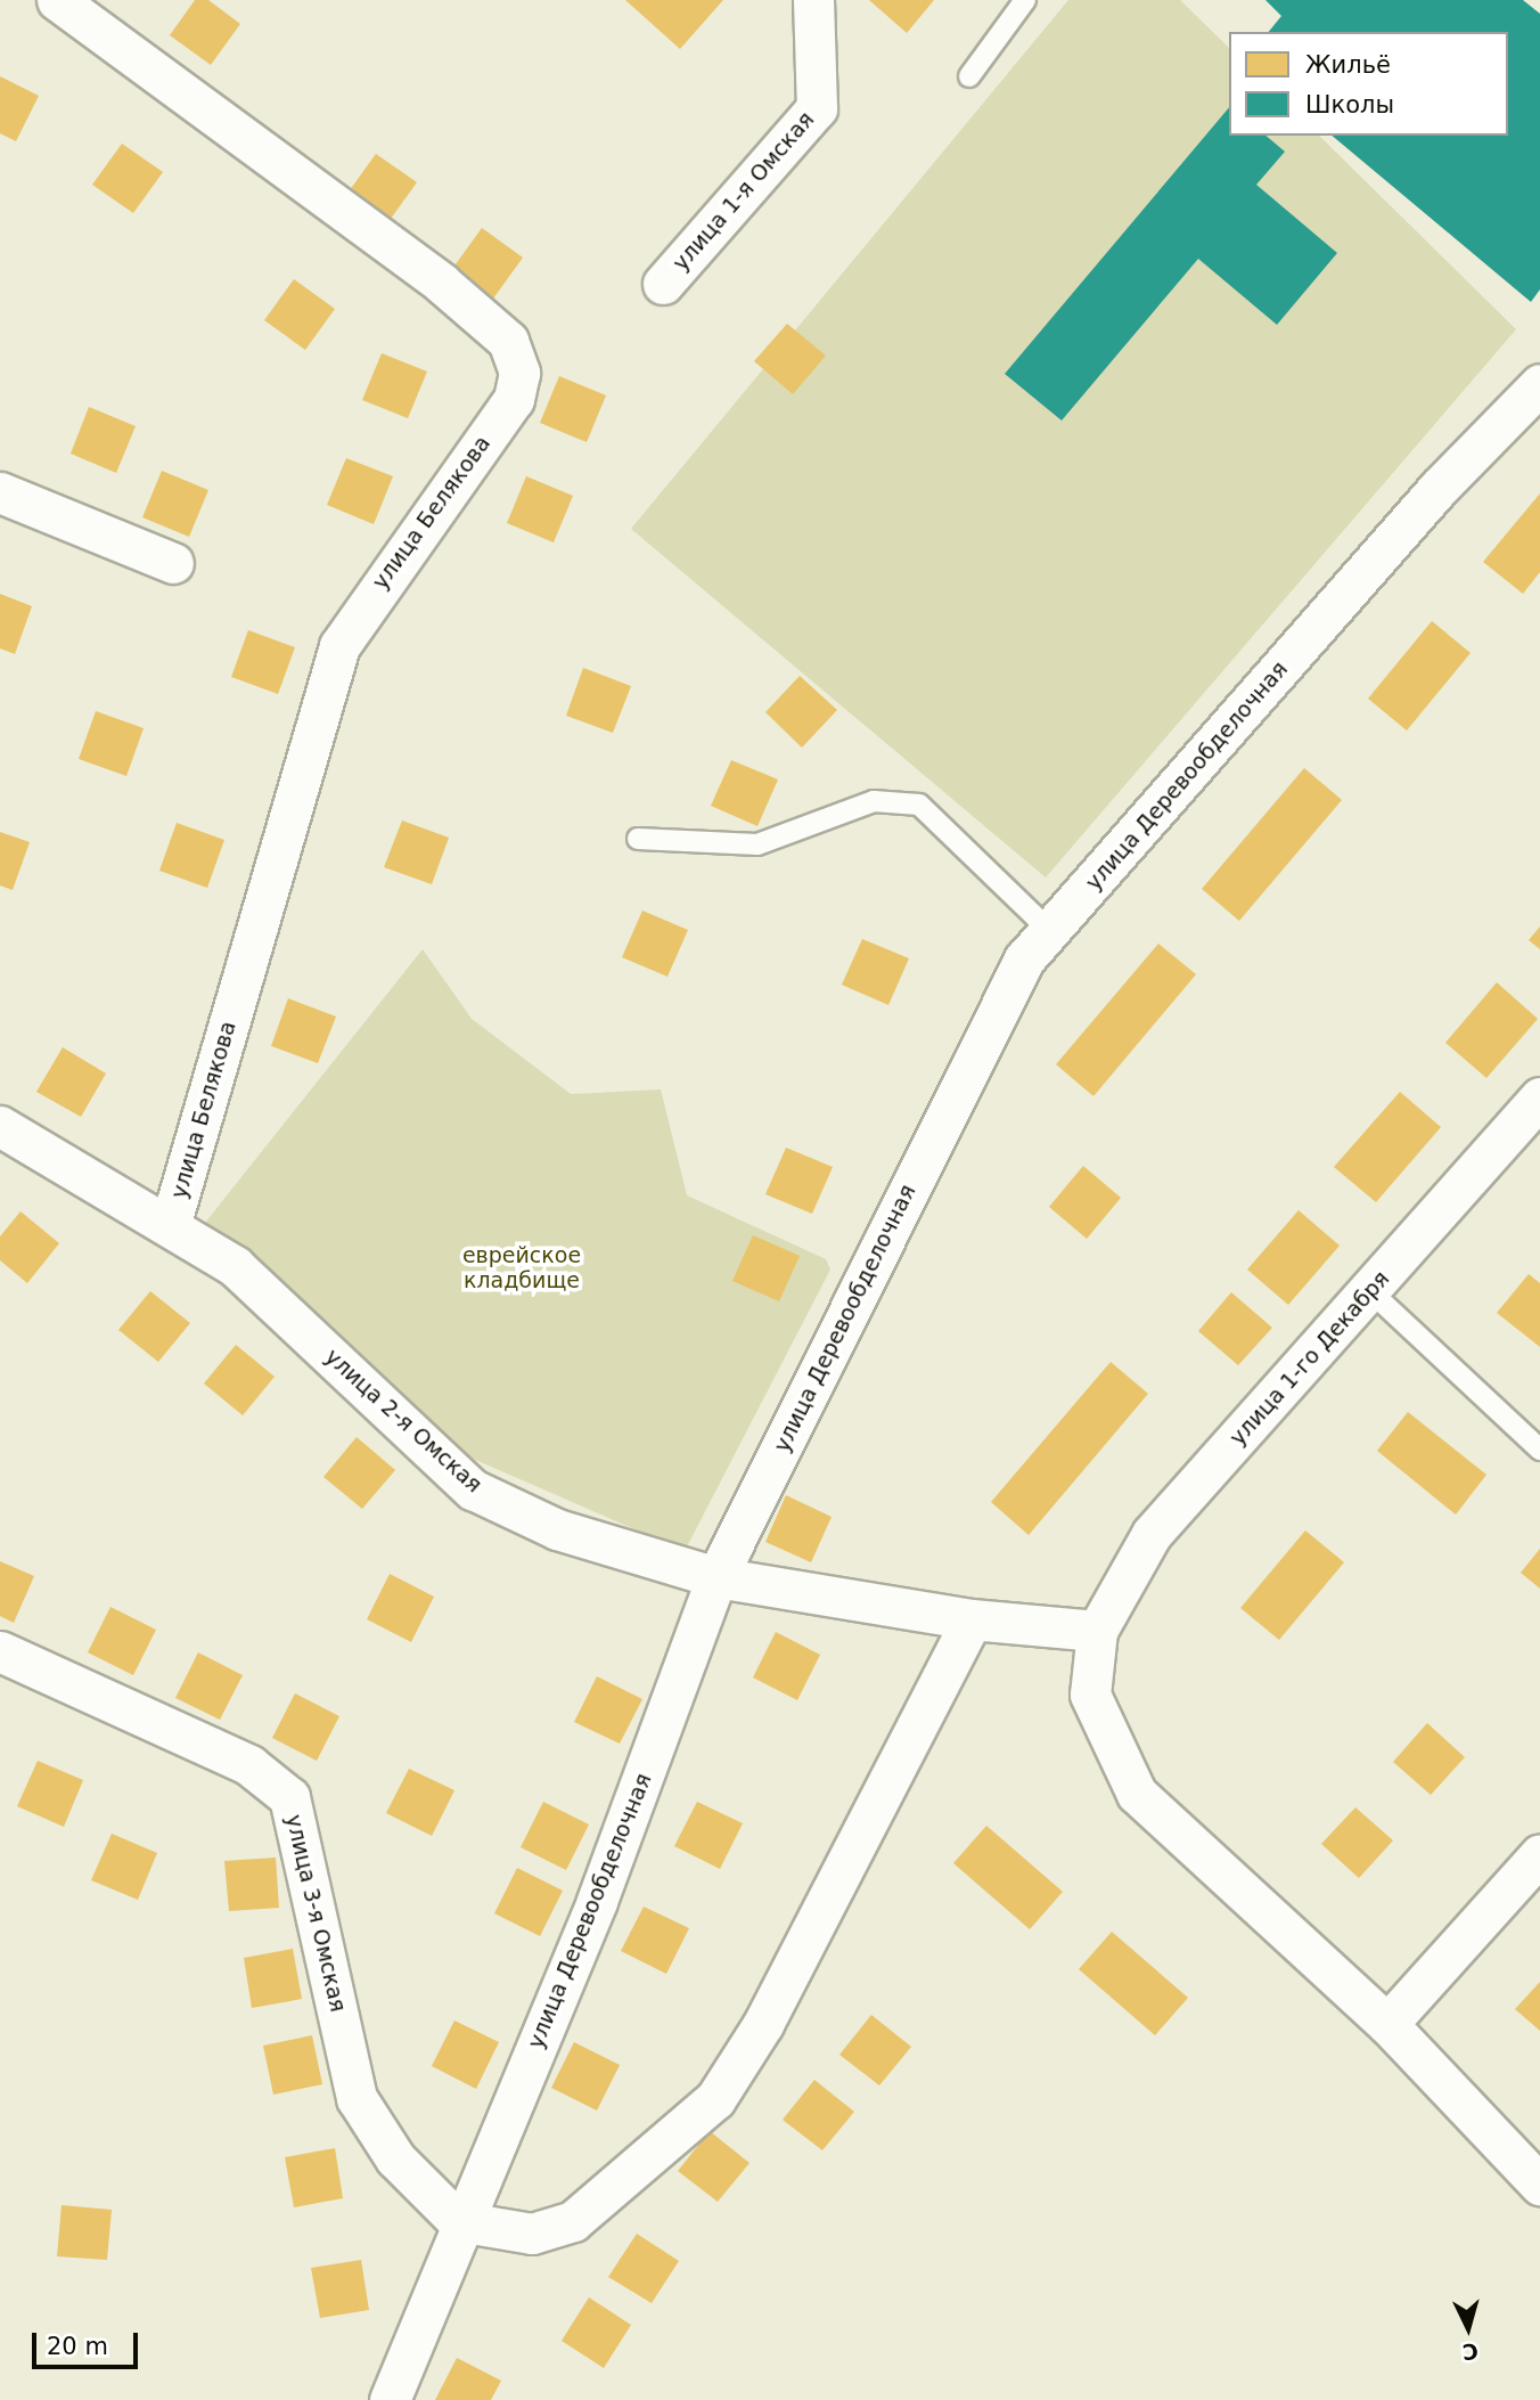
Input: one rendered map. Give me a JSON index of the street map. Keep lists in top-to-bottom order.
{
  "streets": {
    "street": [
      "улица 1-я Омская",
      "улица Белякова",
      "улица Деревообделочная",
      "улица 1-го Декабря",
      "улица 2-я Омская",
      "улица 3-я Омская"
    ]
  },
  "crossings": [
    ["улица Белякова", "улица 2-я Омская"],
    ["улица Деревообделочная", "улица 2-я Омская"],
    ["улица Деревообделочная", "улица 3-я Омская"],
    ["улица 1-го Декабря", "улица 2-я Омская"]
  ],
  "parks": ["еврейское кладбище"],
  "legend": ["Жильё", "Школы"],
  "scale_bar": "20 m",
  "north": "bottom"
}
